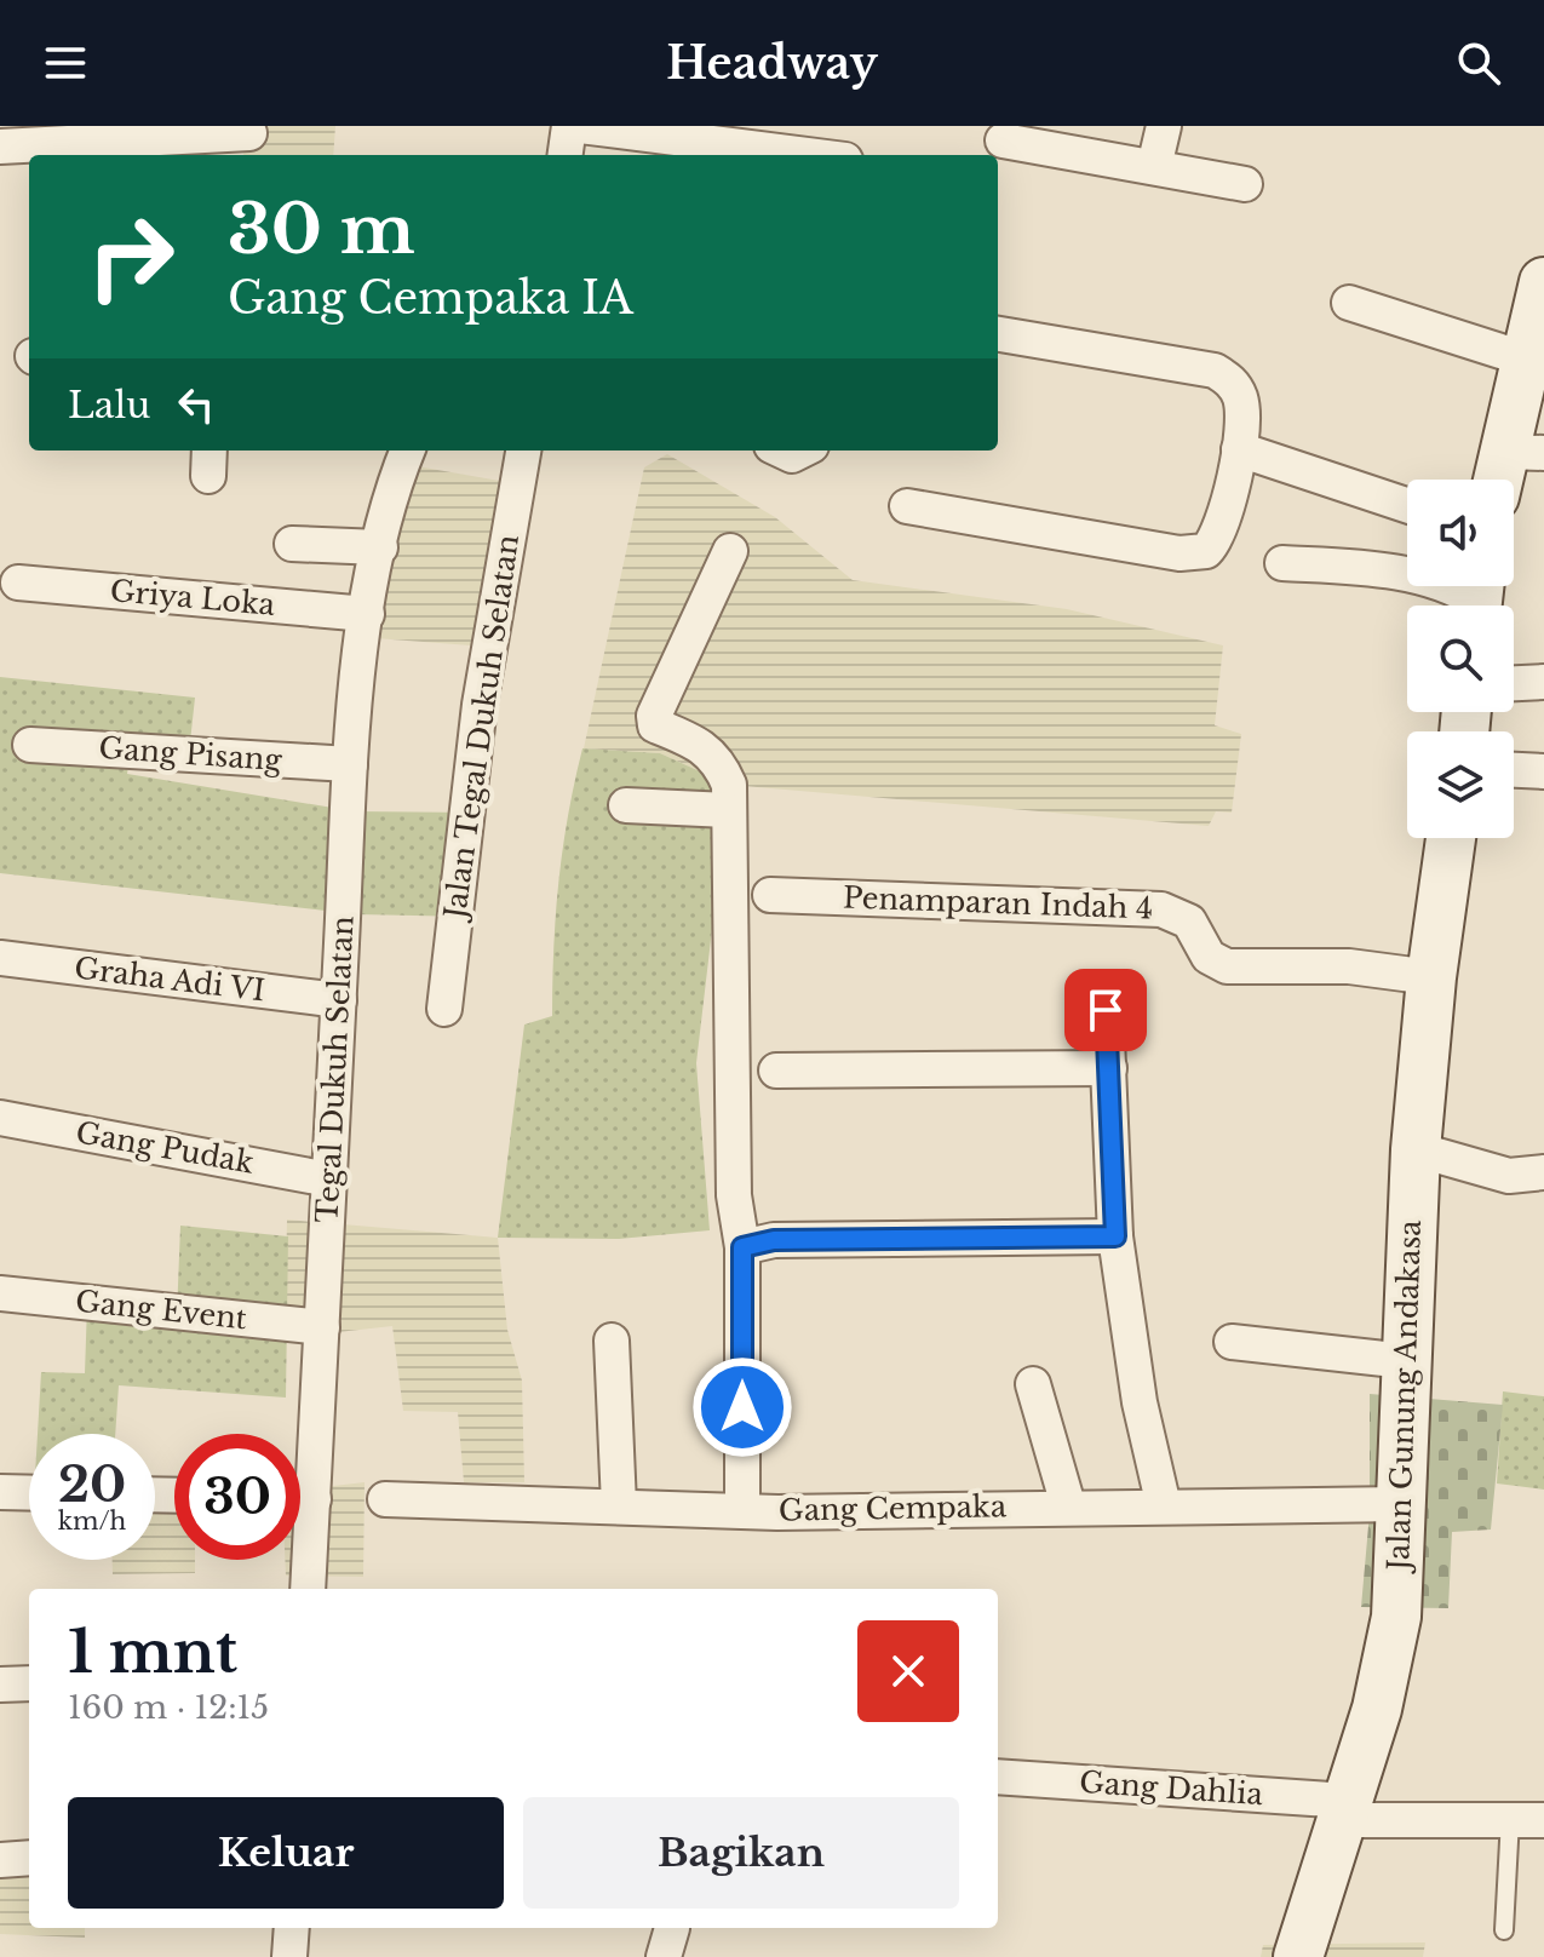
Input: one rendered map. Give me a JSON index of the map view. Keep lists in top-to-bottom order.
{
  "streets": {
    "street": [
      "Griya Loka",
      "Jalan Tegal Dukuh Selatan",
      "Gang Pisang",
      "Penamparan Indah 4",
      "Graha Adi VI",
      "Tegal Dukuh Selatan",
      "Gang Pudak",
      "Gang Event",
      "Jalan Gunung Andakasa",
      "Gang Cempaka",
      "Gang Dahlia"
    ]
  },
  "crossings": [
    ["Griya Loka", "Tegal Dukuh Selatan"],
    ["Gang Pisang", "Tegal Dukuh Selatan"],
    ["Penamparan Indah 4", "Jalan Gunung Andakasa"],
    ["Graha Adi VI", "Tegal Dukuh Selatan"],
    ["Tegal Dukuh Selatan", "Gang Pudak"],
    ["Tegal Dukuh Selatan", "Gang Event"],
    ["Jalan Gunung Andakasa", "Gang Cempaka"],
    ["Jalan Gunung Andakasa", "Gang Dahlia"]
  ],
  "page": {
    "header": "Headway",
    "turn": ["30 m", "Gang Cempaka IA"],
    "then": "Lalu",
    "speed": "20 km/h",
    "limit": "30",
    "heading": ["1 mnt", "160 m · 12:15"],
    "buttons": ["Keluar", "Bagikan"]
  }
}
